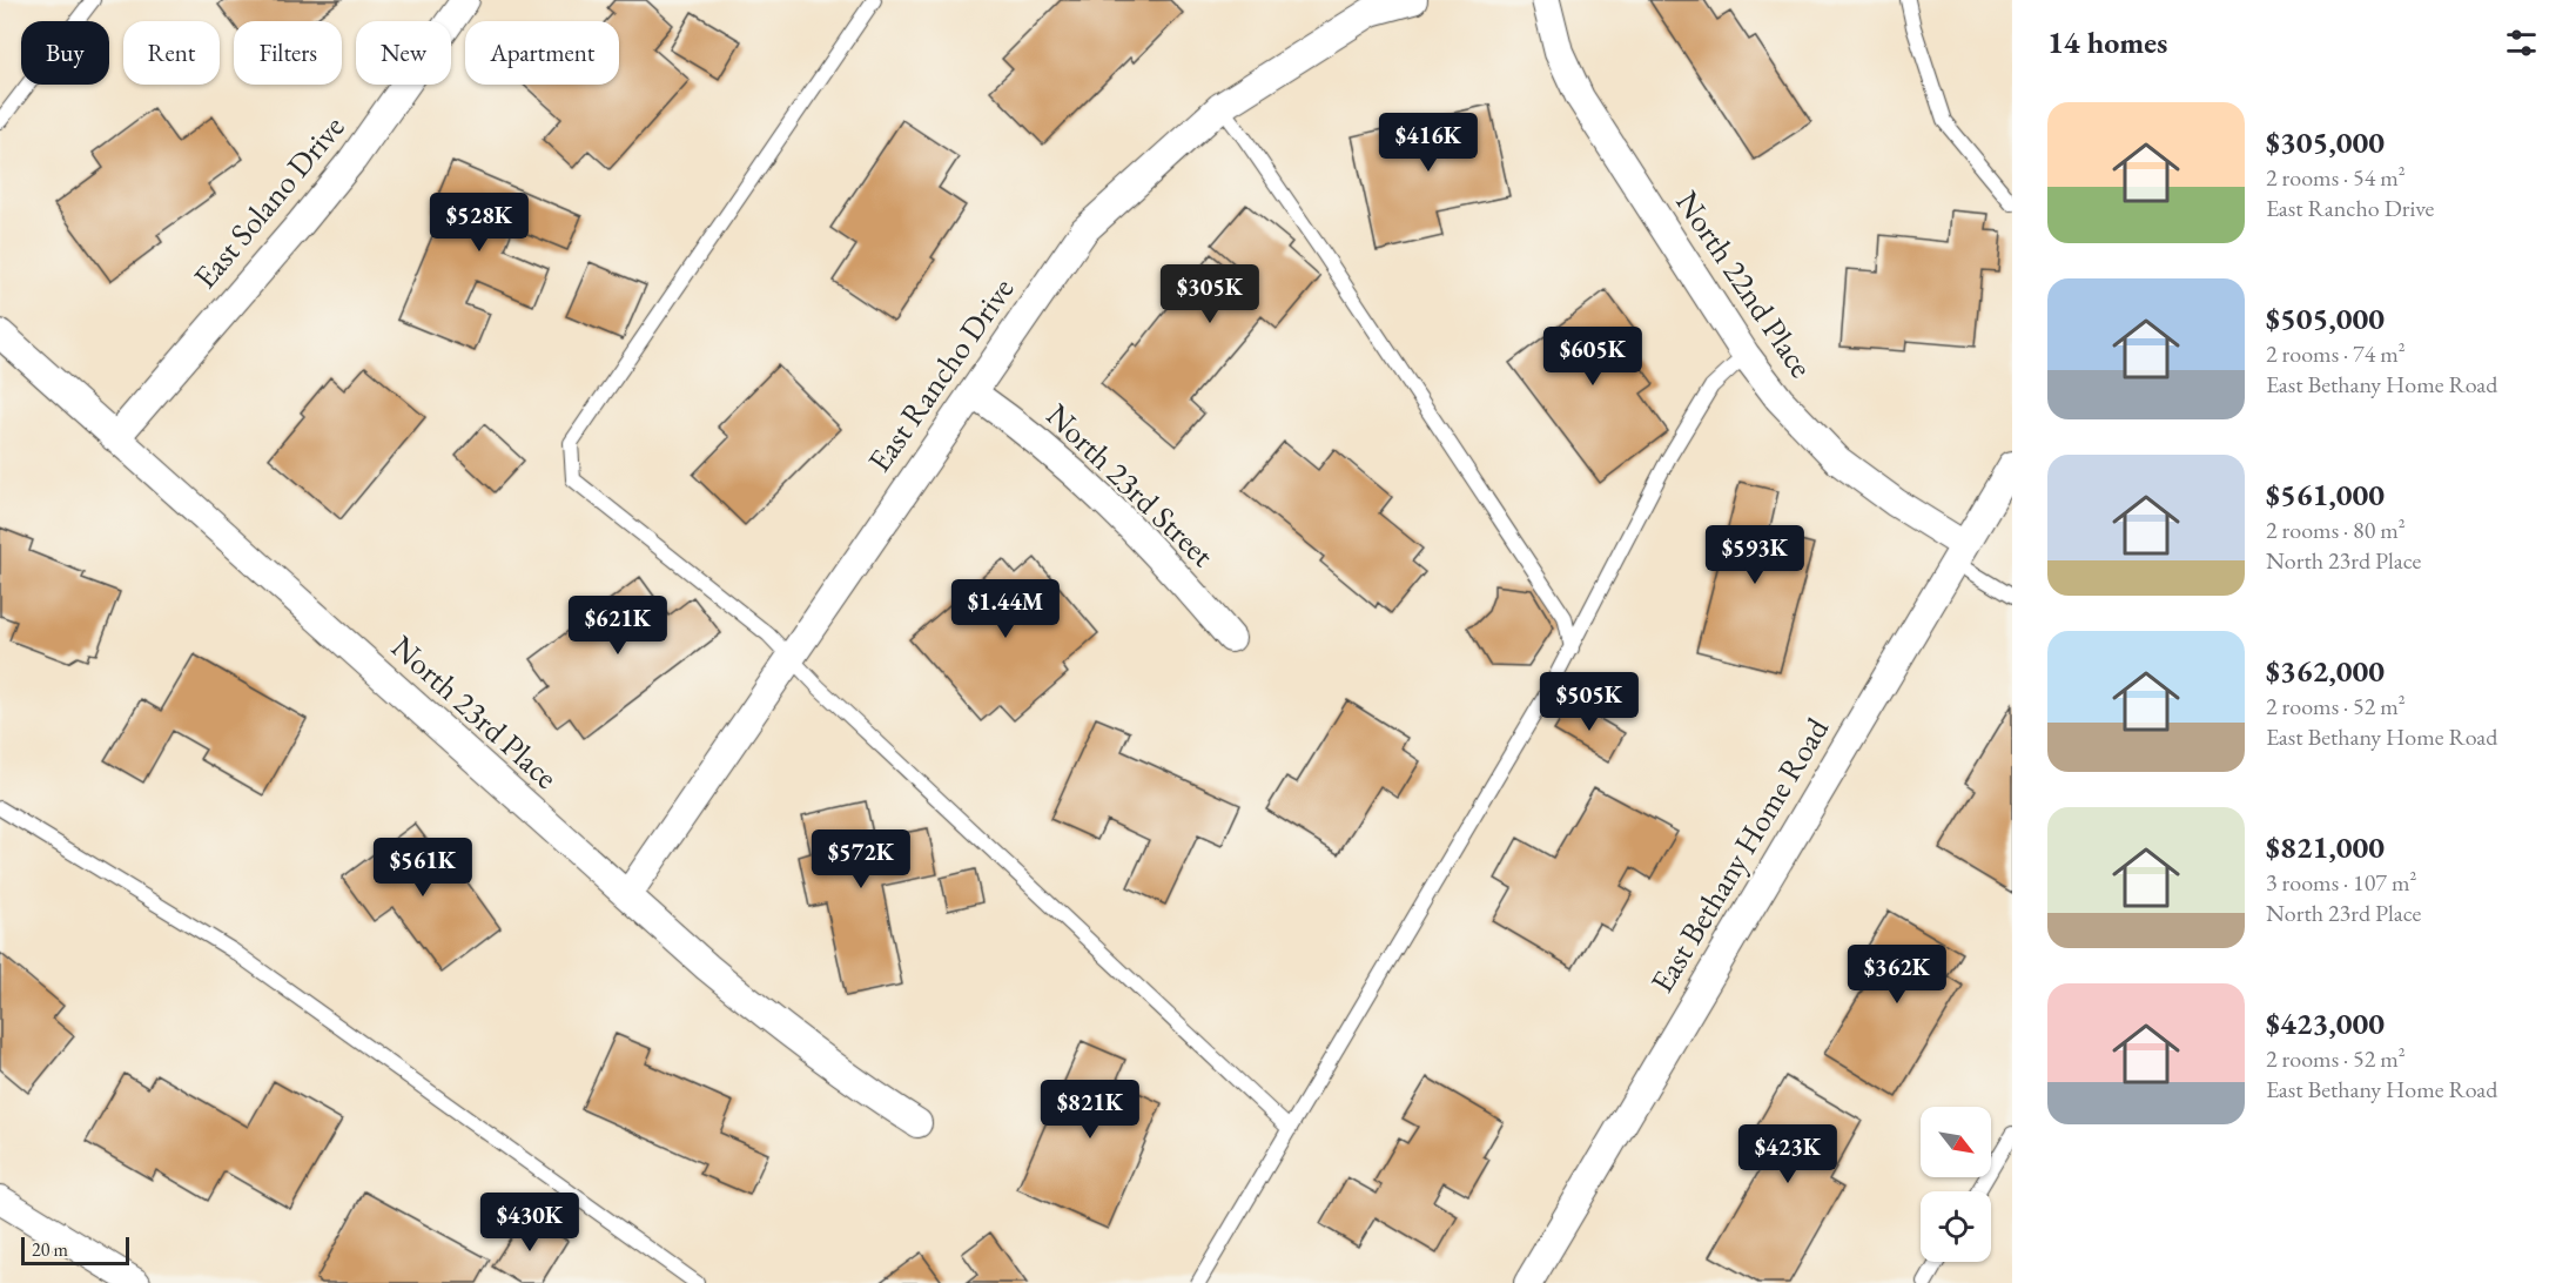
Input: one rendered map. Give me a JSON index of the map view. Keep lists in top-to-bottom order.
{
  "streets": {
    "street": [
      "East Solano Drive",
      "North 22nd Place",
      "East Rancho Drive",
      "North 23rd Street",
      "North 23rd Place",
      "East Bethany Home Road"
    ]
  },
  "crossings": [
    ["East Solano Drive", "North 23rd Place"],
    ["North 22nd Place", "East Bethany Home Road"],
    ["East Rancho Drive", "North 23rd Street"],
    ["East Rancho Drive", "North 23rd Place"]
  ],
  "scale_bar": "20 m",
  "north": "bottom right",
  "page": {
    "heading": "14 homes",
    "chip": [
      "Buy",
      "Rent",
      "Filters",
      "New",
      "Apartment"
    ],
    "list": [
      {
        "name": "$305,000",
        "note": "2 rooms · 54 m² · East Rancho Drive"
      },
      {
        "name": "$505,000",
        "note": "2 rooms · 74 m² · East Bethany Home Road"
      },
      {
        "name": "$561,000",
        "note": "2 rooms · 80 m² · North 23rd Place"
      },
      {
        "name": "$362,000",
        "note": "2 rooms · 52 m² · East Bethany Home Road"
      },
      {
        "name": "$821,000",
        "note": "3 rooms · 107 m² · North 23rd Place"
      },
      {
        "name": "$423,000",
        "note": "2 rooms · 52 m² · East Bethany Home Road"
      }
    ],
    "price": [
      "$416K",
      "$528K",
      "$305K",
      "$605K",
      "$593K",
      "$1.44M",
      "$621K",
      "$505K",
      "$572K",
      "$561K",
      "$362K",
      "$821K",
      "$423K",
      "$430K"
    ],
    "scale": "20 m"
  }
}
